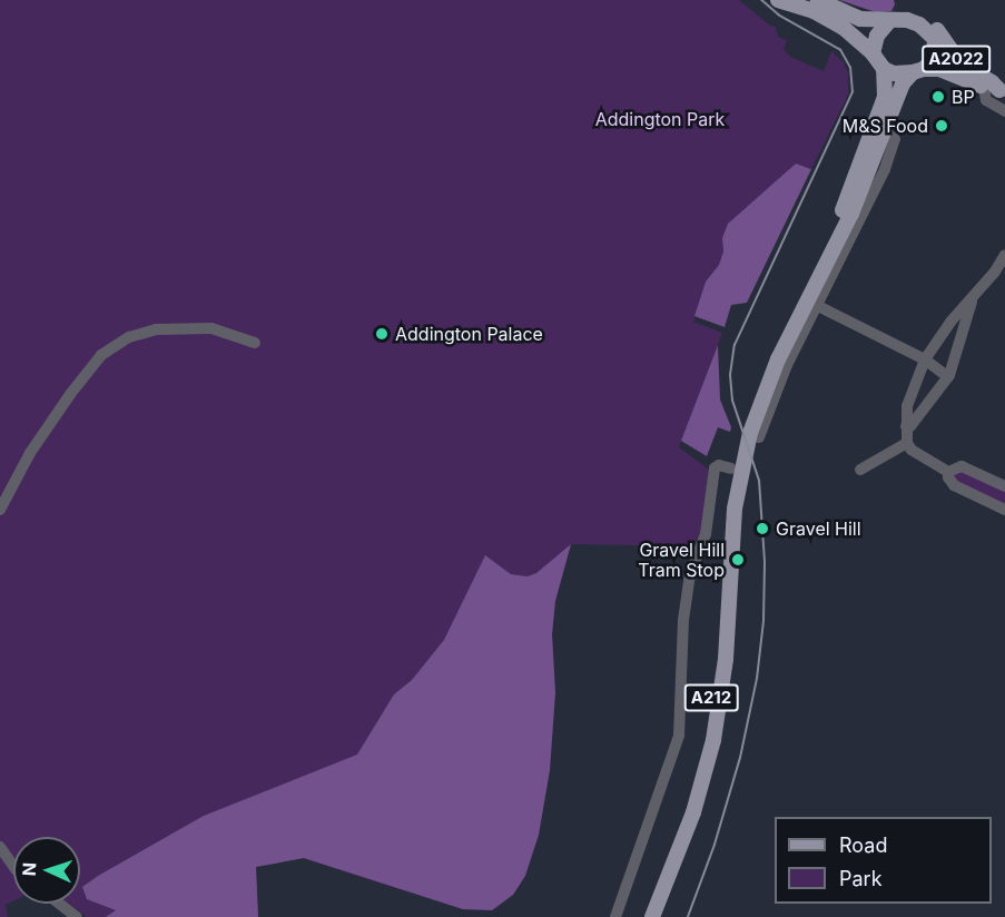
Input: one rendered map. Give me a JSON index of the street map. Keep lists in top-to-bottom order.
{
  "streets": {
    "main road": ["A2022", "A212"]
  },
  "crossings": [
    ["A2022", "A212"]
  ],
  "parks": ["Addington Park"],
  "places": [
    "BP",
    "M&S Food",
    "Addington Palace",
    "Gravel Hill",
    "Gravel Hill Tram Stop"
  ],
  "legend": ["Road", "Park"],
  "north": "left"
}
